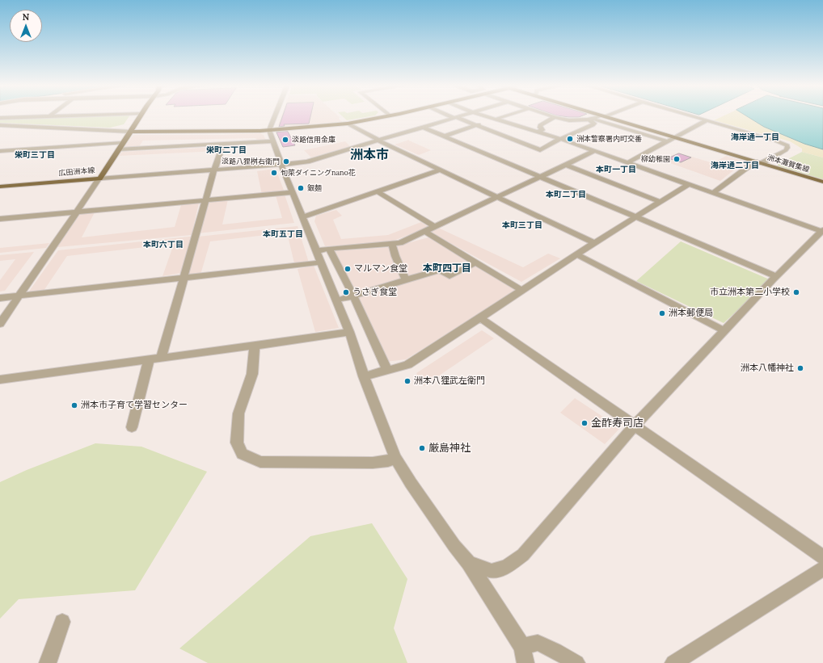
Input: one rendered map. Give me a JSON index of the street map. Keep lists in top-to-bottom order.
{
  "streets": {
    "main road": ["洲本灘賀集線", "広田洲本線"]
  },
  "districts": [
    "海岸通一丁目",
    "栄町二丁目",
    "栄町三丁目",
    "洲本市",
    "海岸通二丁目",
    "本町一丁目",
    "本町二丁目",
    "本町三丁目",
    "本町五丁目",
    "本町六丁目",
    "本町四丁目"
  ],
  "places": [
    "洲本警察署内町交番",
    "淡路信用金庫",
    "柳幼稚園",
    "淡路八狸桝右衛門",
    "旬菜ダイニングnano花",
    "銀麺",
    "マルマン食堂",
    "うさぎ食堂",
    "市立洲本第二小学校",
    "洲本郵便局",
    "洲本八幡神社",
    "洲本八狸武左衛門",
    "洲本市子育て学習センター",
    "金酢寿司店",
    "厳島神社"
  ],
  "north": "top"
}
